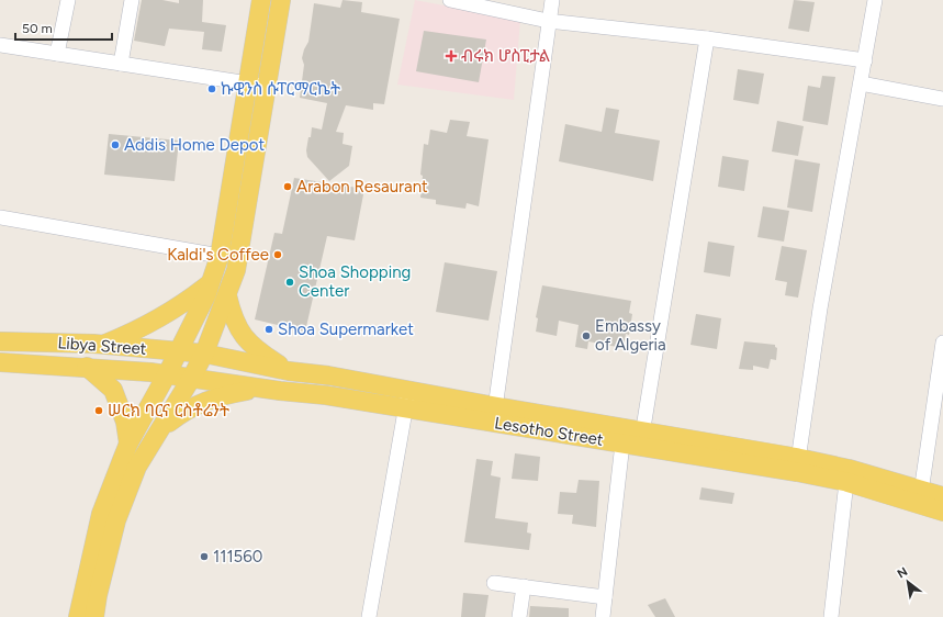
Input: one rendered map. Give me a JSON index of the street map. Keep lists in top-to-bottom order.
{
  "streets": {
    "main road": ["Libya Street", "Lesotho Street"]
  },
  "crossings": [
    ["Libya Street", "Lesotho Street"]
  ],
  "places": {
    "health": ["ብሩክ ሆስፒታል"],
    "other": [
      "ኩዊንስ ሱፐርማርኬት",
      "Addis Home Depot",
      "Arabon Resaurant",
      "Kaldi's Coffee",
      "Shoa Shopping Center",
      "Shoa Supermarket",
      "Embassy of Algeria",
      "ሠርክ ባርና ርስቶሬንት",
      "111560"
    ]
  },
  "scale_bar": "50 m",
  "north": "top left"
}
